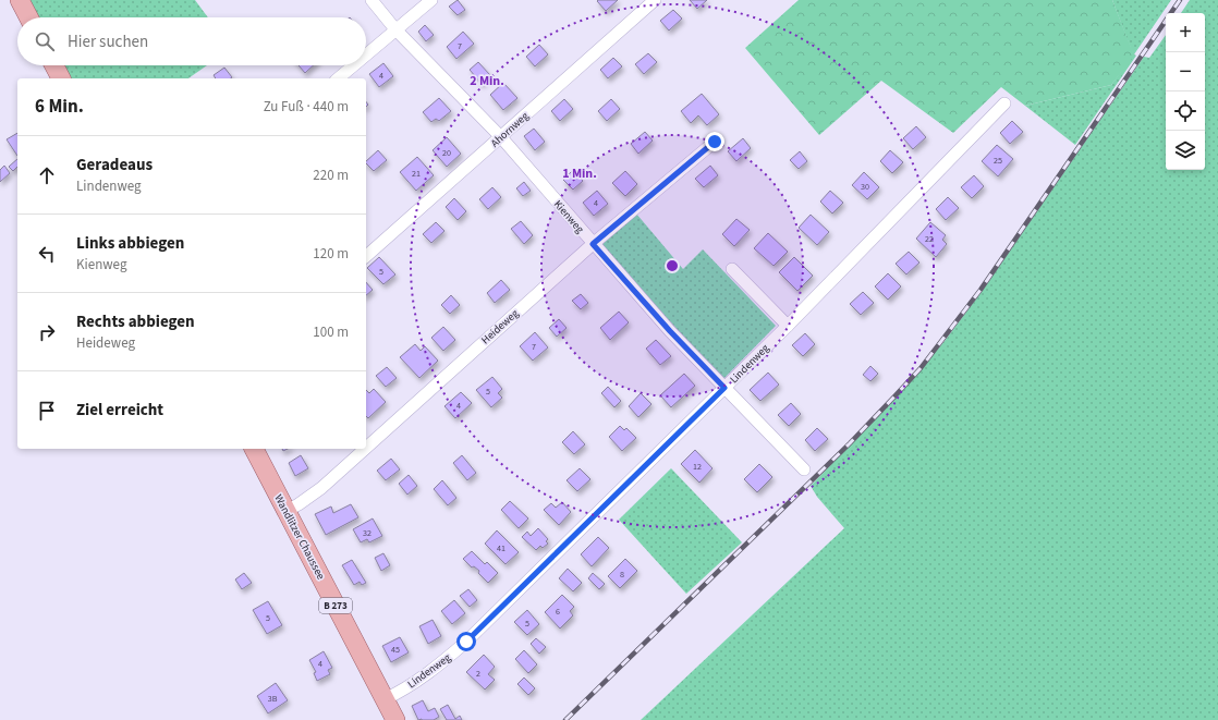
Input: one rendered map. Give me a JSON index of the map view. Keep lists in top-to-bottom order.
{
  "streets": {
    "main road": ["Wandlitzer Chaussee", "B 273"],
    "street": [
      "Ahornweg",
      "Kienweg",
      "Heideweg",
      "Lindenweg"
    ]
  },
  "crossings": [
    ["Ahornweg", "Kienweg"],
    ["Kienweg", "Heideweg"],
    ["Kienweg", "Lindenweg"],
    ["Heideweg", "Wandlitzer Chaussee"],
    ["Lindenweg", "Wandlitzer Chaussee"]
  ],
  "house_numbers": [
    "7",
    "4",
    "20",
    "25",
    "21",
    "30",
    "4",
    "22",
    "5",
    "7",
    "5",
    "4",
    "12",
    "32",
    "41",
    "8",
    "6",
    "5",
    "5",
    "45",
    "4",
    "2",
    "3B"
  ],
  "page": {
    "map_buttons": ["+", "−"],
    "search": "Hier suchen",
    "heading": ["6 Min.", "Zu Fuß · 440 m"],
    "list": [
      ["Geradeaus", "Lindenweg", "220 m"],
      ["Links abbiegen", "Kienweg", "120 m"],
      ["Rechts abbiegen", "Heideweg", "100 m"],
      "Ziel erreicht"
    ]
  },
  "rings": ["2 Min.", "1 Min."]
}
